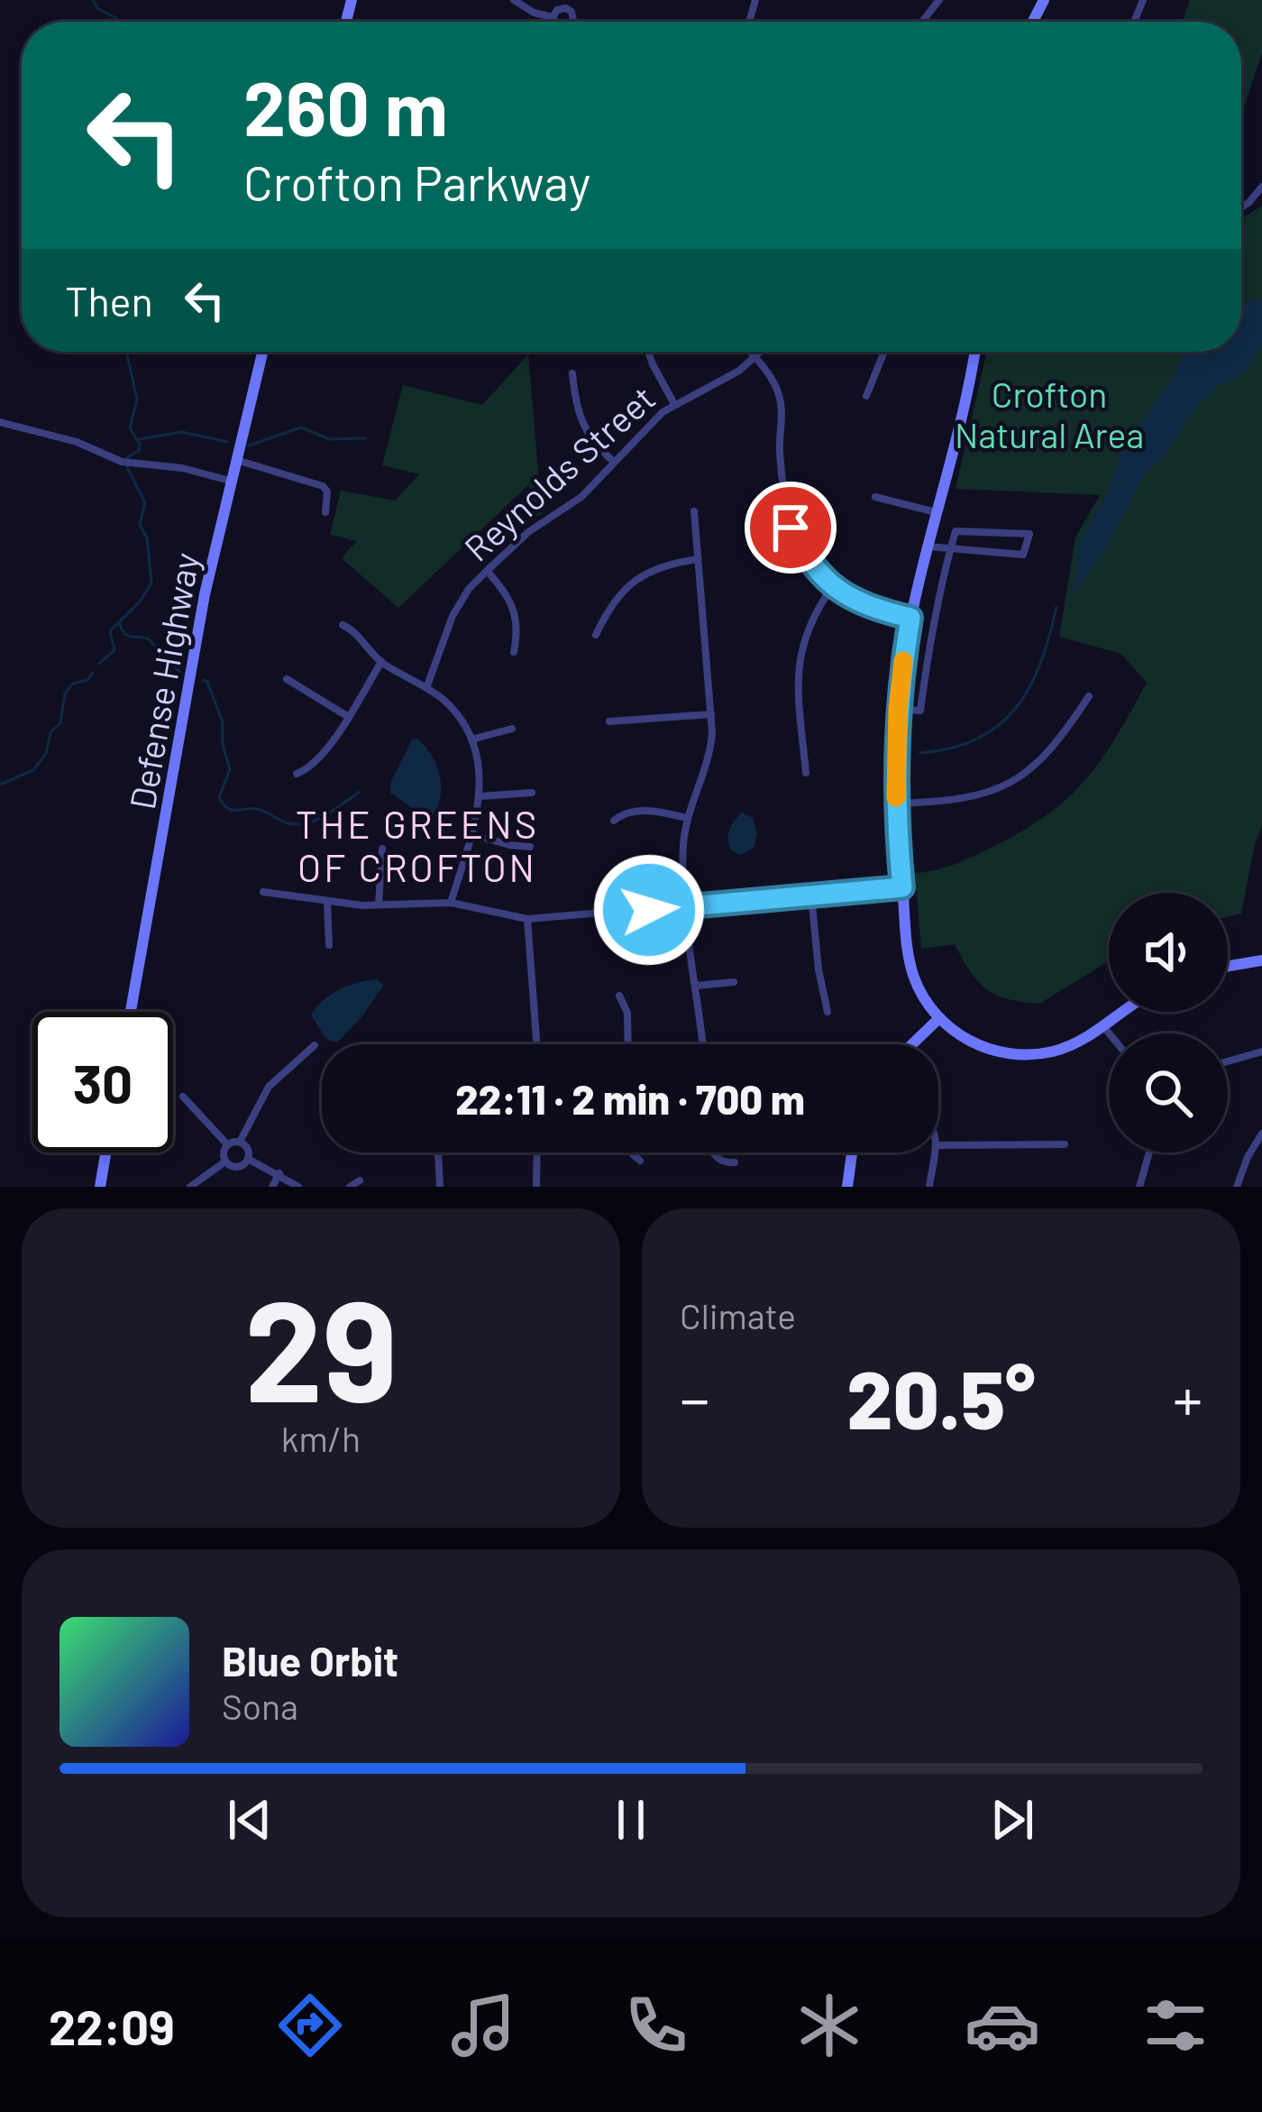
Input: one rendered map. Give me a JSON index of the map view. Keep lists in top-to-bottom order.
{
  "streets": {
    "street": ["Reynolds Street", "Defense Highway"]
  },
  "districts": ["THE GREENS OF CROFTON"],
  "parks": ["Crofton Natural Area"],
  "page": {
    "turn": ["260 m", "Crofton Parkway"],
    "then": "Then",
    "limit": "30",
    "trip": "22:11 · 2 min · 700 m",
    "tile": [
      ["29", "km/h"],
      "Climate"
    ],
    "heat": ["−", "20.5°", "+"],
    "song": ["Blue Orbit", "Sona"],
    "tabs": "22:09"
  }
}
